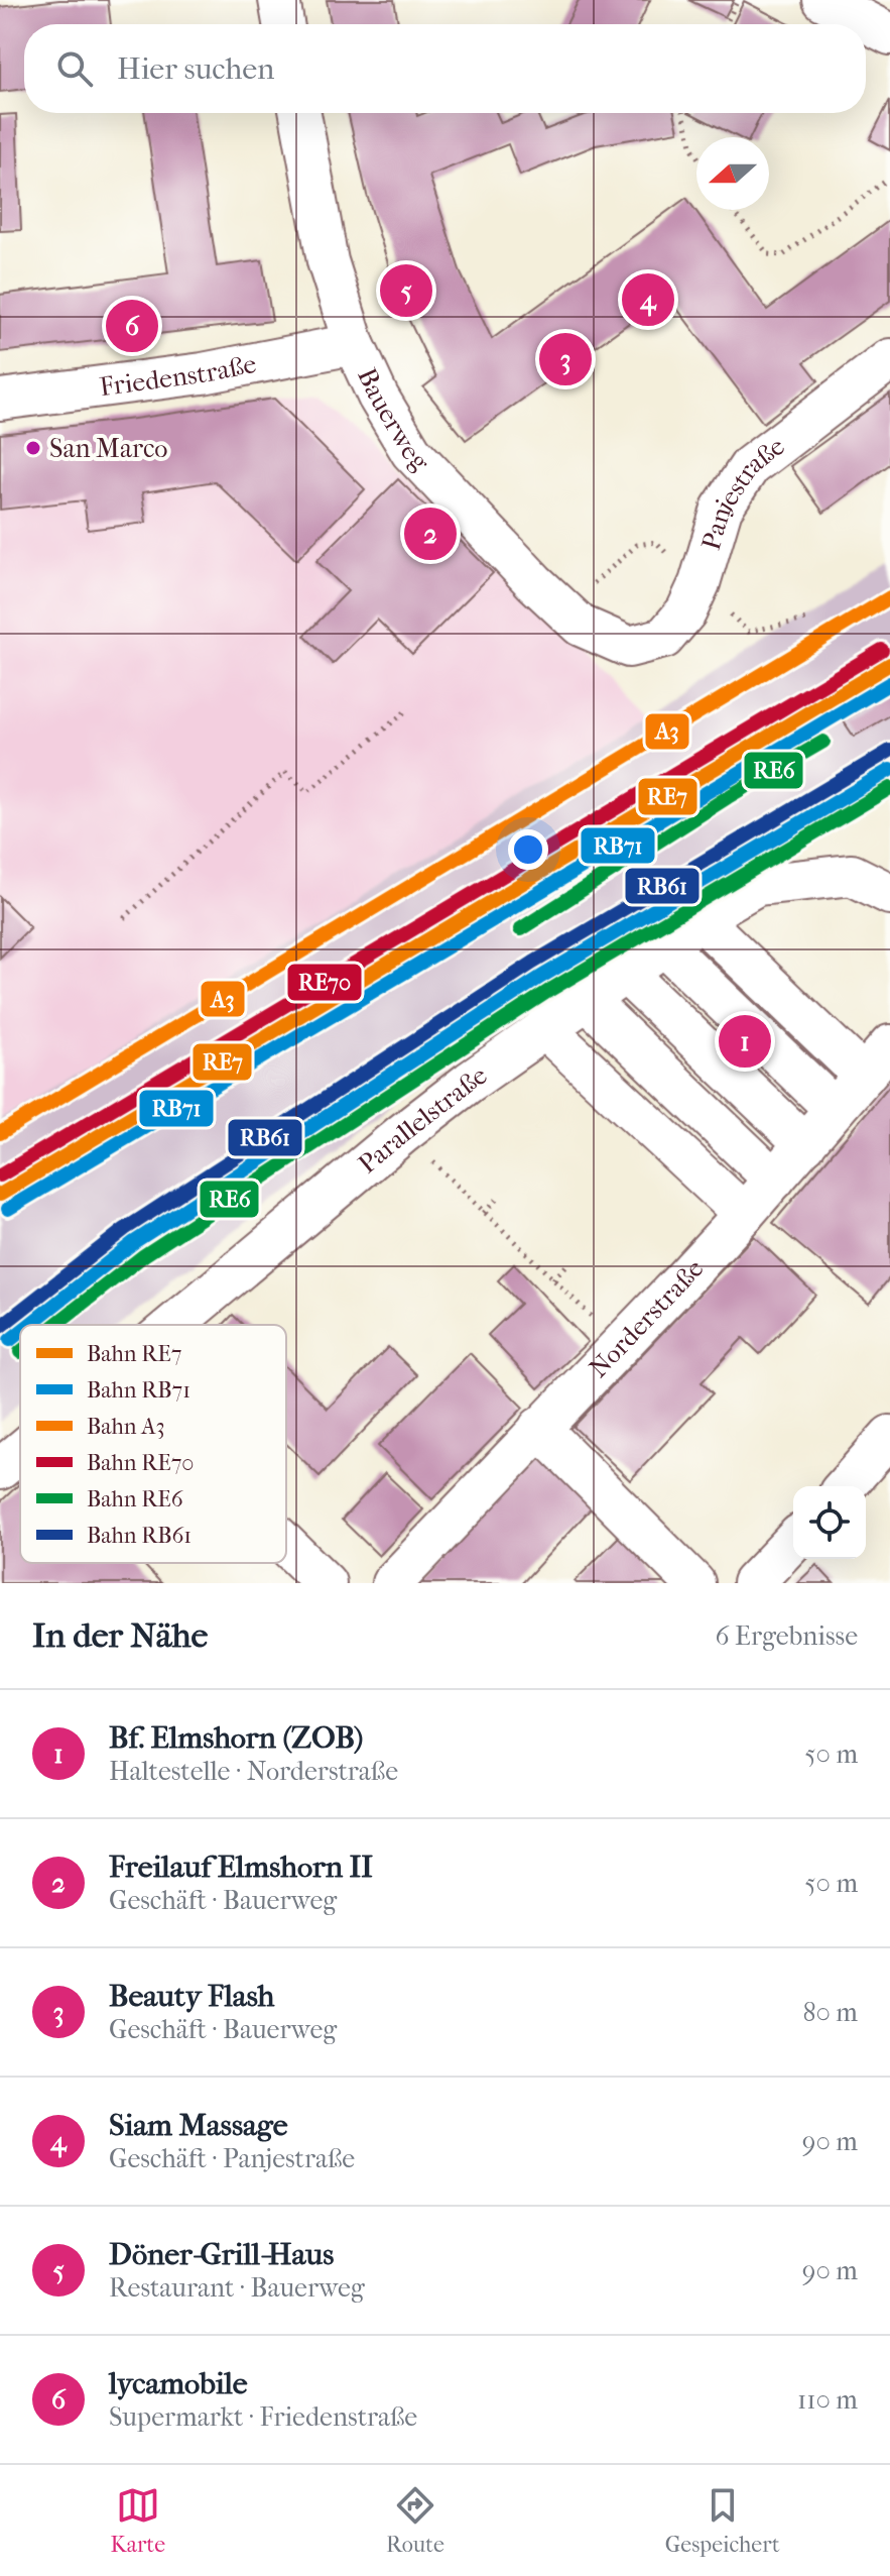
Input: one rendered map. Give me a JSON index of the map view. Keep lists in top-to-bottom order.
{
  "streets": {
    "street": [
      "Friedenstraße",
      "Bauerweg",
      "Panjestraße",
      "Parallelstraße",
      "Norderstraße"
    ]
  },
  "crossings": [
    ["Friedenstraße", "Bauerweg"],
    ["Bauerweg", "Panjestraße"]
  ],
  "places": ["San Marco"],
  "lines": [
    "rail line A3",
    "rail line RE70",
    "rail line RE7",
    "rail line RB71",
    "rail line RE6",
    "rail line RB61"
  ],
  "legend": [
    "Bahn RE7",
    "Bahn RB71",
    "Bahn A3",
    "Bahn RE70",
    "Bahn RE6",
    "Bahn RB61"
  ],
  "north": "left",
  "page": {
    "search": "Hier suchen",
    "pins": [
      "5",
      "4",
      "6",
      "3",
      "2",
      "1"
    ],
    "heading": ["In der Nähe", "6 Ergebnisse"],
    "list": [
      {
        "mark": "1",
        "name": "Bf. Elmshorn (ZOB)",
        "note": "Haltestelle · Norderstraße",
        "value": "50 m"
      },
      {
        "mark": "2",
        "name": "Freilauf Elmshorn II",
        "note": "Geschäft · Bauerweg",
        "value": "50 m"
      },
      {
        "mark": "3",
        "name": "Beauty Flash",
        "note": "Geschäft · Bauerweg",
        "value": "80 m"
      },
      {
        "mark": "4",
        "name": "Siam Massage",
        "note": "Geschäft · Panjestraße",
        "value": "90 m"
      },
      {
        "mark": "5",
        "name": "Döner-Grill-Haus",
        "note": "Restaurant · Bauerweg",
        "value": "90 m"
      },
      {
        "mark": "6",
        "name": "lycamobile",
        "note": "Supermarkt · Friedenstraße",
        "value": "110 m"
      }
    ],
    "nav": ["Karte", "Route", "Gespeichert"]
  }
}
